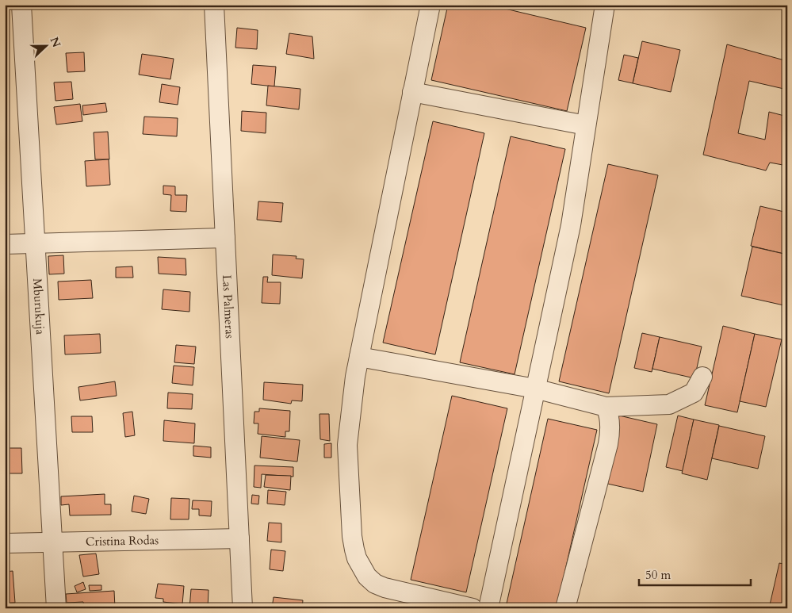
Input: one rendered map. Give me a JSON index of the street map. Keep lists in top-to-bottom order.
{
  "streets": {
    "street": ["Mburukuja", "Las Palmeras", "Cristina Rodas"]
  },
  "crossings": [
    ["Mburukuja", "Cristina Rodas"],
    ["Las Palmeras", "Cristina Rodas"]
  ],
  "scale_bar": "50 m",
  "north": "right"
}
